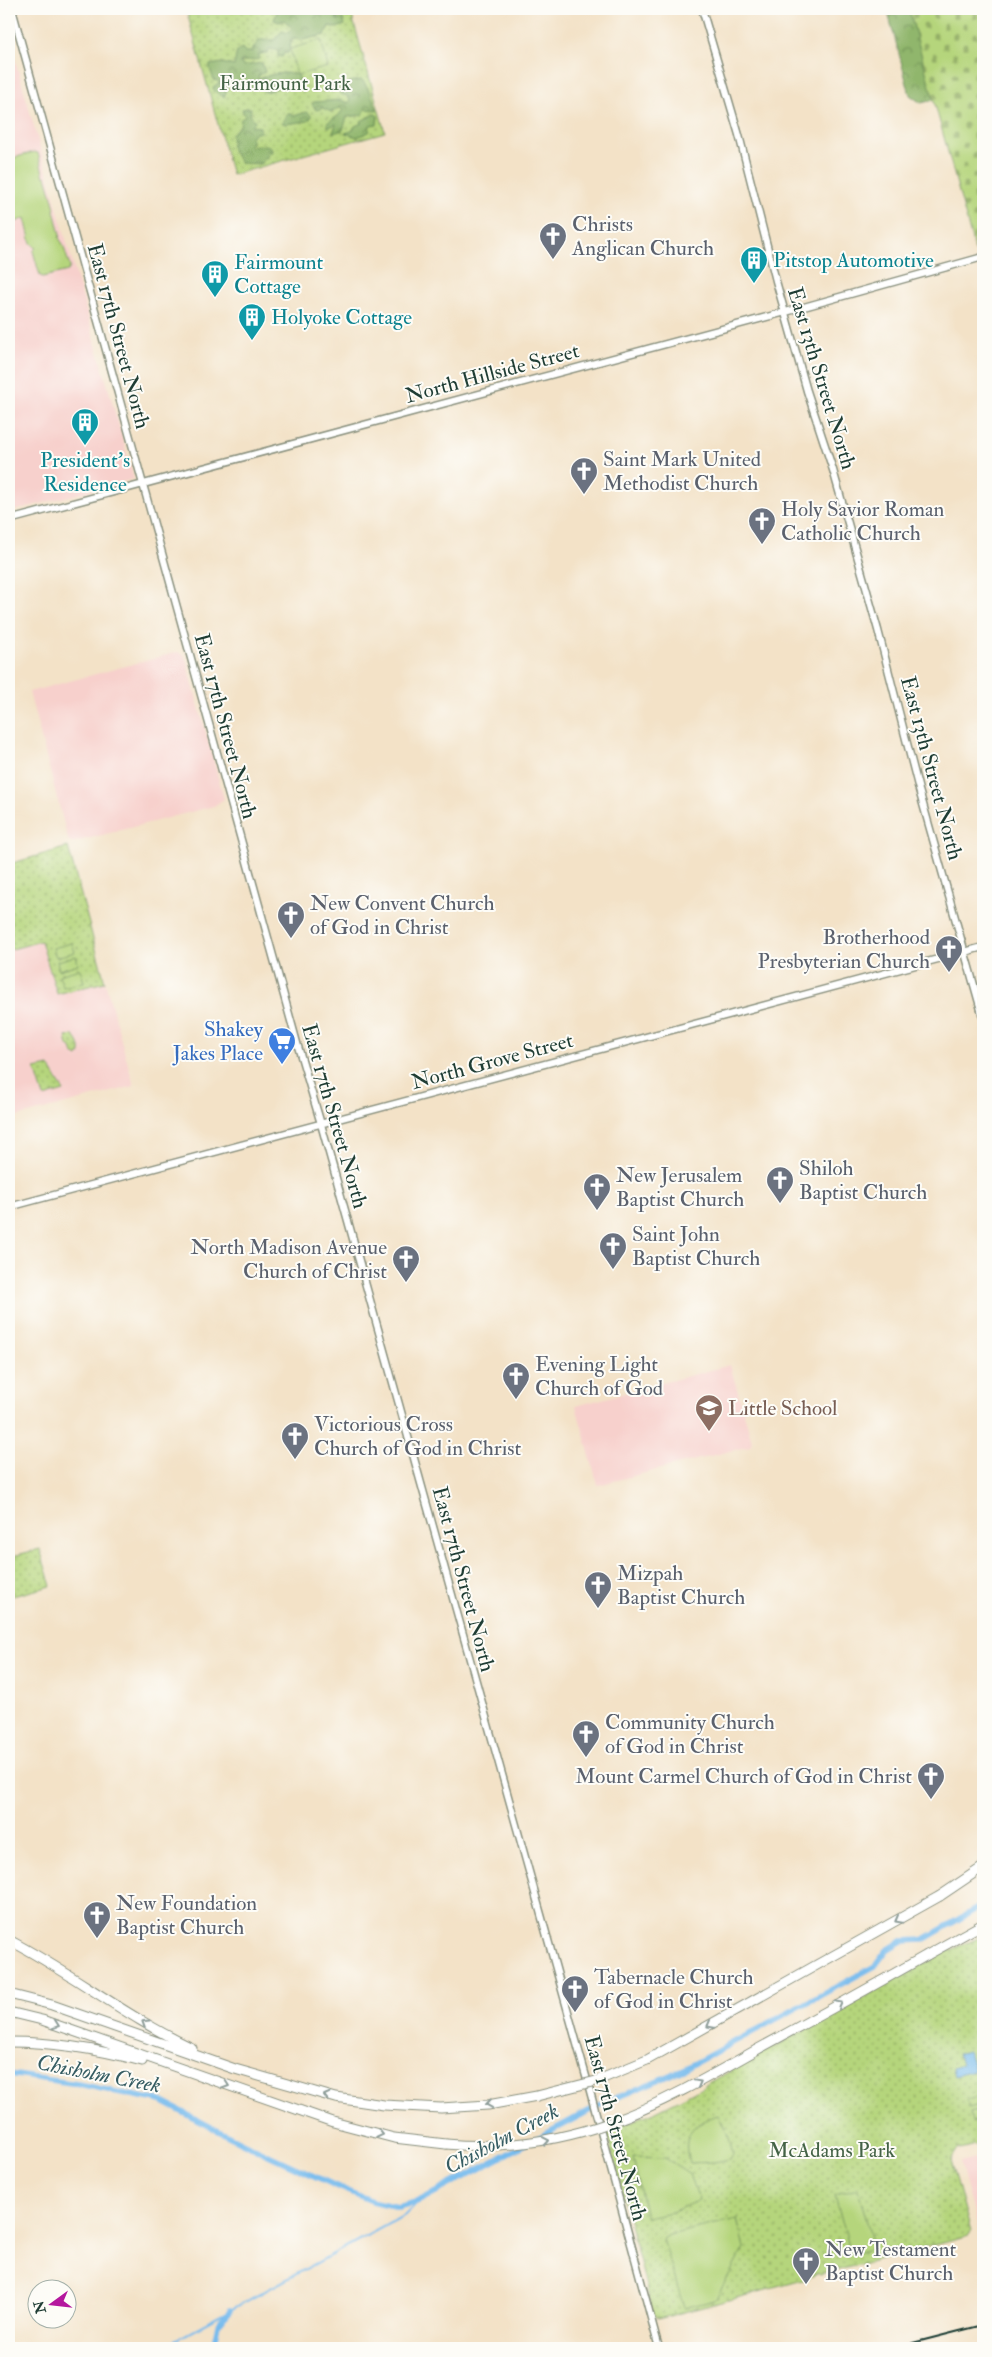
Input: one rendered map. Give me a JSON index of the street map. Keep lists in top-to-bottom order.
{
  "streets": {
    "street": [
      "East 17th Street North",
      "North Hillside Street",
      "East 13th Street North",
      "North Grove Street"
    ]
  },
  "crossings": [
    ["East 17th Street North", "North Hillside Street"],
    ["East 17th Street North", "North Grove Street"],
    ["North Hillside Street", "East 13th Street North"],
    ["East 13th Street North", "North Grove Street"]
  ],
  "water": ["Chisholm Creek"],
  "parks": ["Fairmount Park", "McAdams Park"],
  "places": {
    "church": [
      "Christs Anglican Church",
      "Saint Mark United Methodist Church",
      "Holy Savior Roman Catholic Church",
      "New Convent Church of God in Christ",
      "Brotherhood Presbyterian Church",
      "Shiloh Baptist Church",
      "New Jerusalem Baptist Church",
      "Saint John Baptist Church",
      "North Madison Avenue Church of Christ",
      "Evening Light Church of God",
      "Victorious Cross Church of God in Christ",
      "Mizpah Baptist Church",
      "Community Church of God in Christ",
      "Mount Carmel Church of God in Christ",
      "New Foundation Baptist Church",
      "Tabernacle Church of God in Christ",
      "New Testament Baptist Church"
    ],
    "building": [
      "Pitstop Automotive",
      "Fairmount Cottage",
      "Holyoke Cottage",
      "President's Residence"
    ],
    "supermarket": ["Shakey Jakes Place"],
    "school or university": ["Little School"]
  },
  "north": "left"
}
